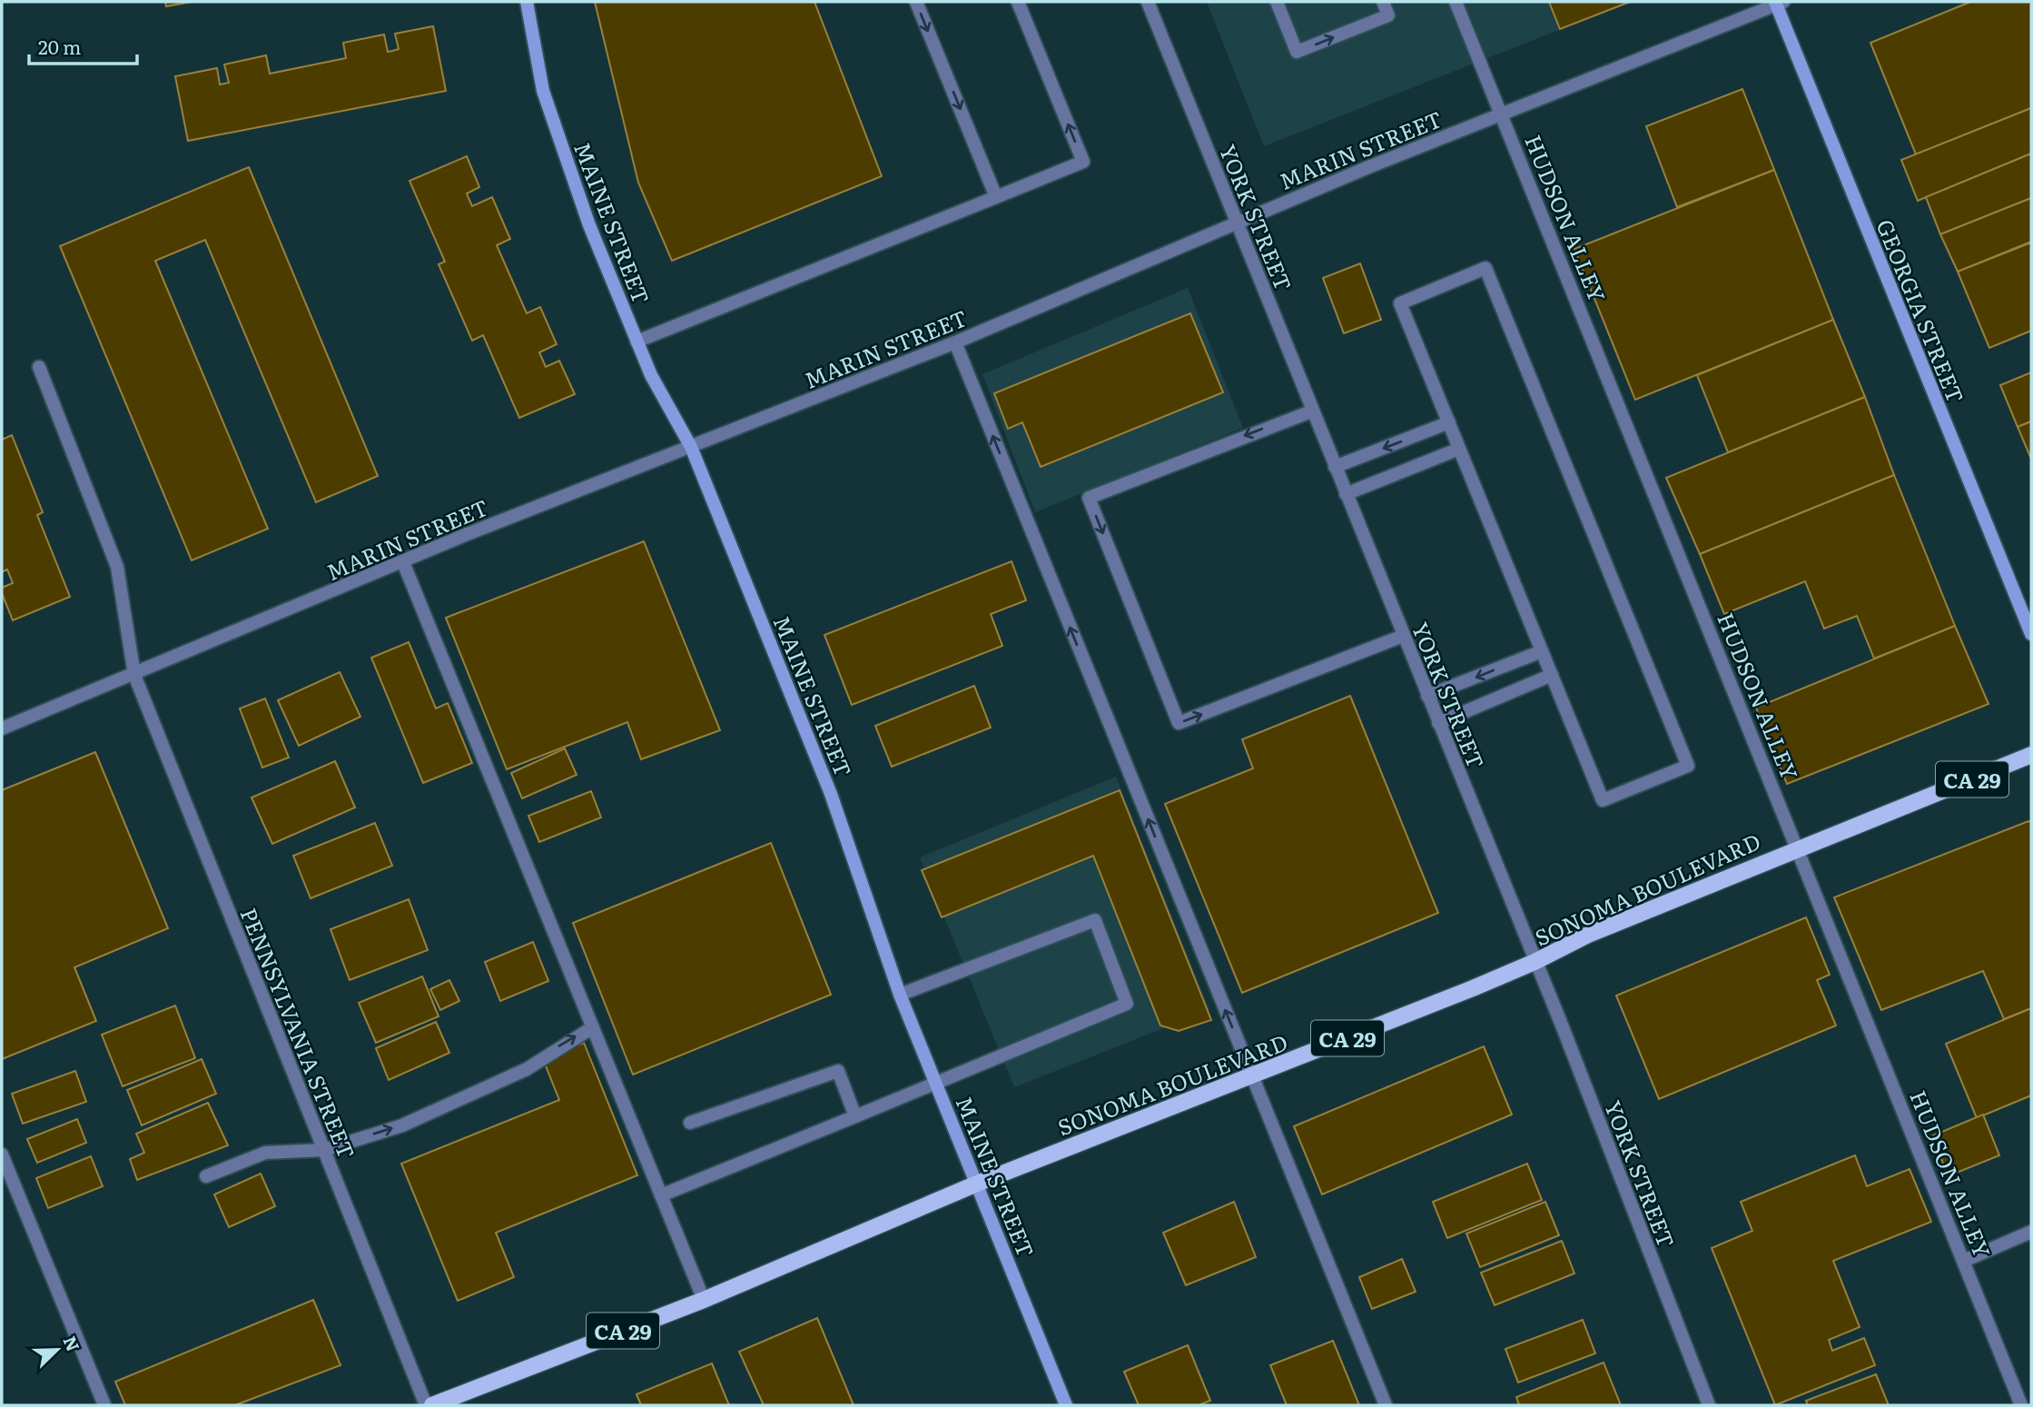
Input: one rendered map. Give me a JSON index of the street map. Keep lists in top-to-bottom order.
{
  "streets": {
    "main road": ["CA 29", "SONOMA BOULEVARD"],
    "street": [
      "MARIN STREET",
      "YORK STREET",
      "HUDSON ALLEY",
      "MAINE STREET",
      "GEORGIA STREET",
      "PENNSYLVANIA STREET"
    ]
  },
  "crossings": [
    ["MARIN STREET", "YORK STREET"],
    ["MARIN STREET", "HUDSON ALLEY"],
    ["MARIN STREET", "MAINE STREET"],
    ["MARIN STREET", "GEORGIA STREET"],
    ["MARIN STREET", "PENNSYLVANIA STREET"],
    ["YORK STREET", "SONOMA BOULEVARD"],
    ["HUDSON ALLEY", "SONOMA BOULEVARD"],
    ["MAINE STREET", "SONOMA BOULEVARD"]
  ],
  "scale_bar": "20 m",
  "north": "top right"
}
